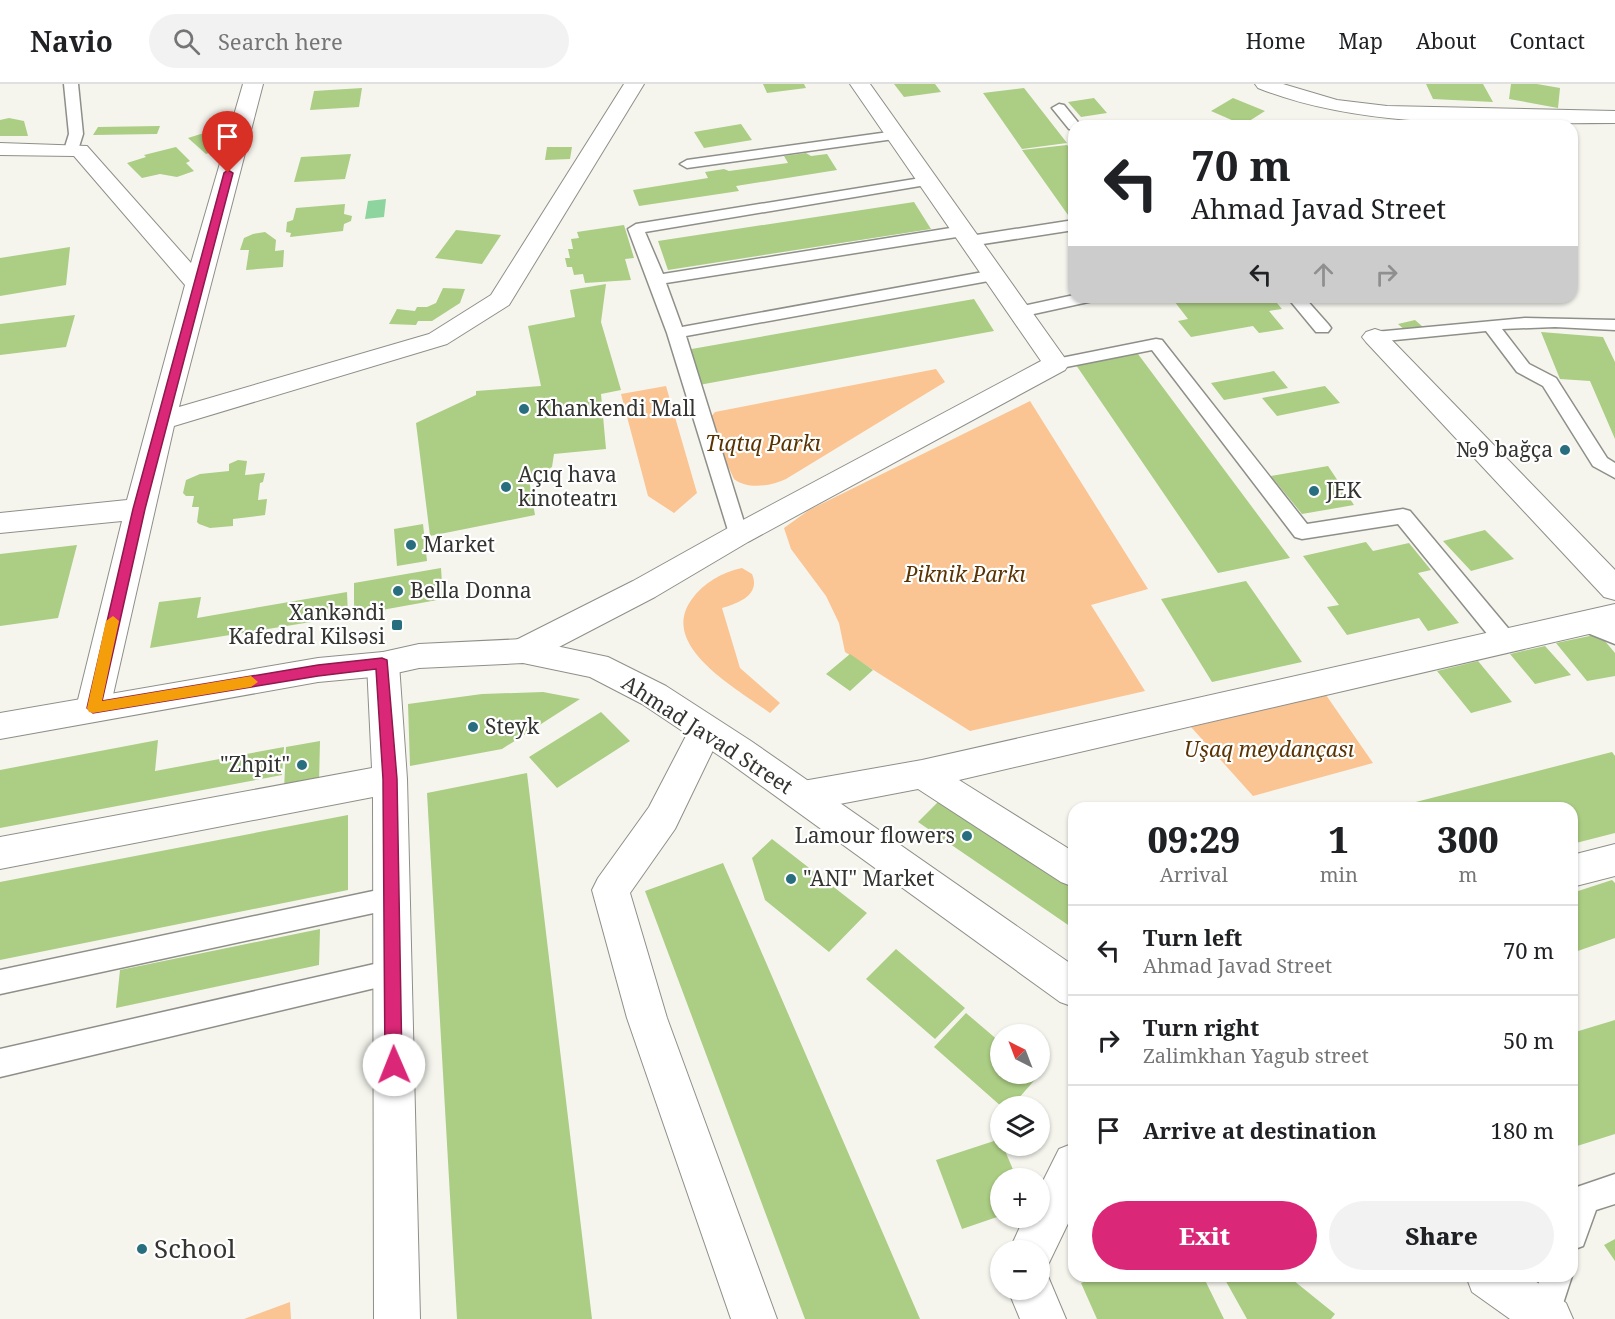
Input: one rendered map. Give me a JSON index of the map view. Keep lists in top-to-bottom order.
{
  "streets": {
    "street": ["Ahmad Javad Street"]
  },
  "parks": ["Tıqtıq Parkı", "Piknik Parkı", "Uşaq meydançası"],
  "places": {
    "other": [
      "Khankendi Mall",
      "№9 bağça",
      "Açıq hava kinoteatrı",
      "JEK",
      "Market",
      "Bella Donna",
      "Steyk",
      "\"Zhpit\"",
      "Lamour flowers",
      "\"ANI\" Market",
      "School"
    ],
    "transit": ["Xankəndi Kafedral Kilsəsi"]
  },
  "north": "top left",
  "page": {
    "header": "Navio",
    "search": "Search here",
    "nav": [
      "Home",
      "Map",
      "About",
      "Contact"
    ],
    "turn": ["70 m", "Ahmad Javad Street"],
    "eta": [
      "09:29",
      "Arrival",
      "1",
      "min",
      "300",
      "m"
    ],
    "list": [
      {
        "name": "Turn left",
        "note": "Ahmad Javad Street",
        "value": "70 m"
      },
      {
        "name": "Turn right",
        "note": "Zalimkhan Yagub street",
        "value": "50 m"
      },
      {
        "name": "Arrive at destination",
        "value": "180 m"
      }
    ],
    "map_buttons": ["+", "−"],
    "buttons": ["Exit", "Share"]
  }
}
